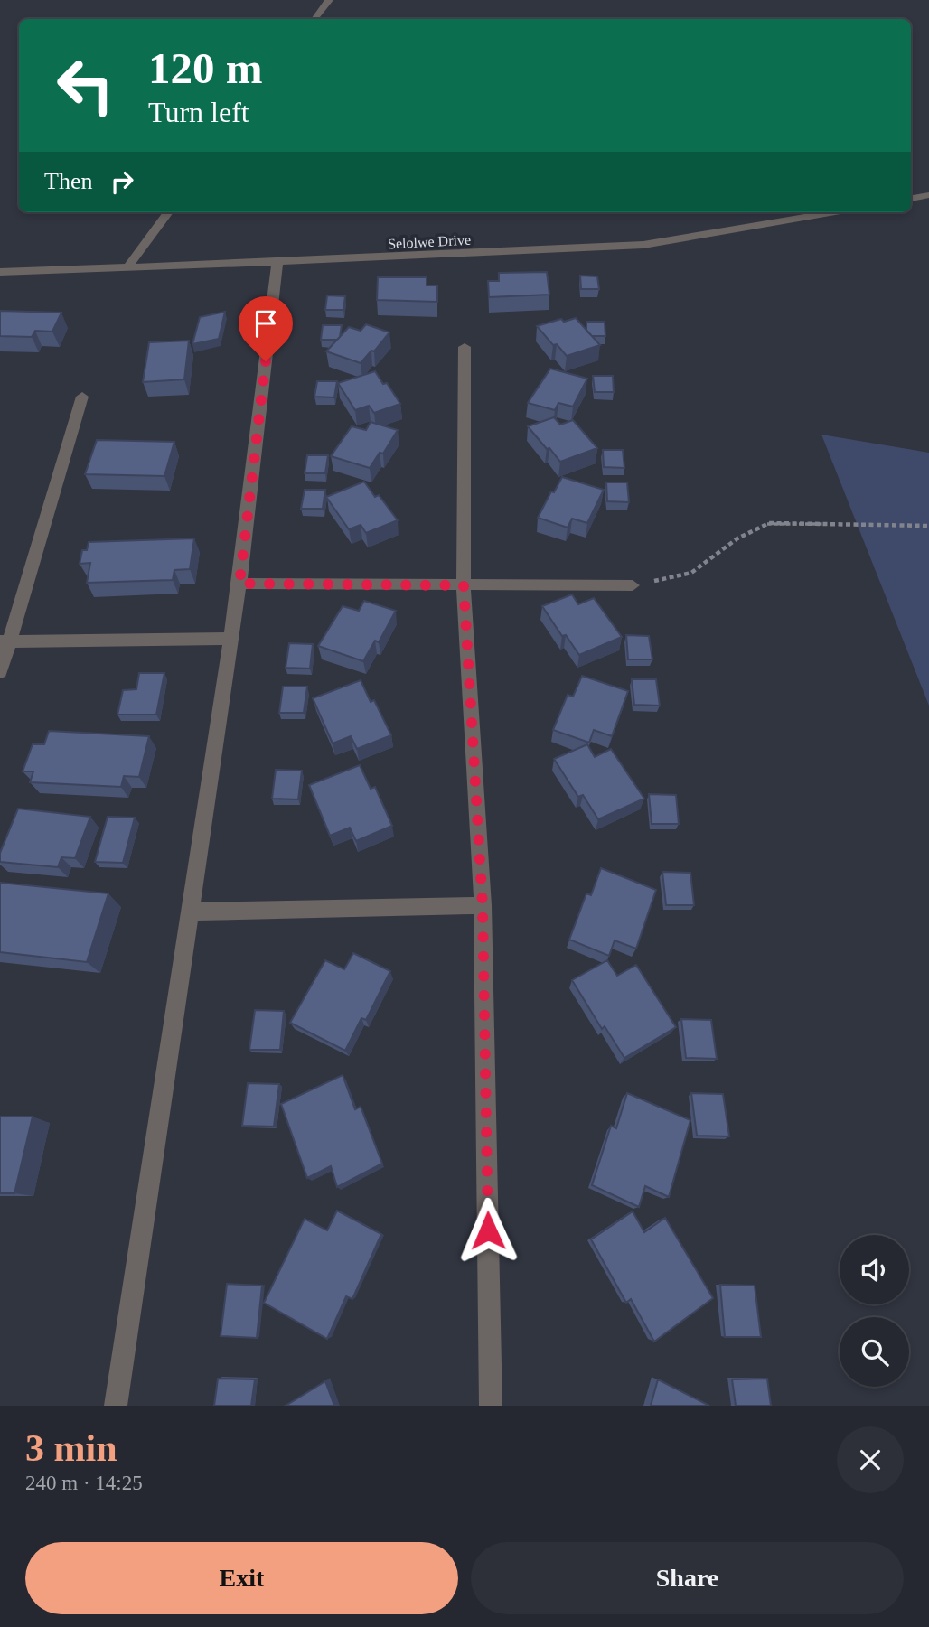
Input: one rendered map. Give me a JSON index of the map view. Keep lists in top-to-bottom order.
{
  "streets": {
    "street": ["Selolwe Drive"]
  },
  "page": {
    "turn": ["120 m", "Turn left"],
    "then": "Then",
    "heading": ["3 min", "240 m · 14:25"],
    "buttons": ["Exit", "Share"]
  }
}
